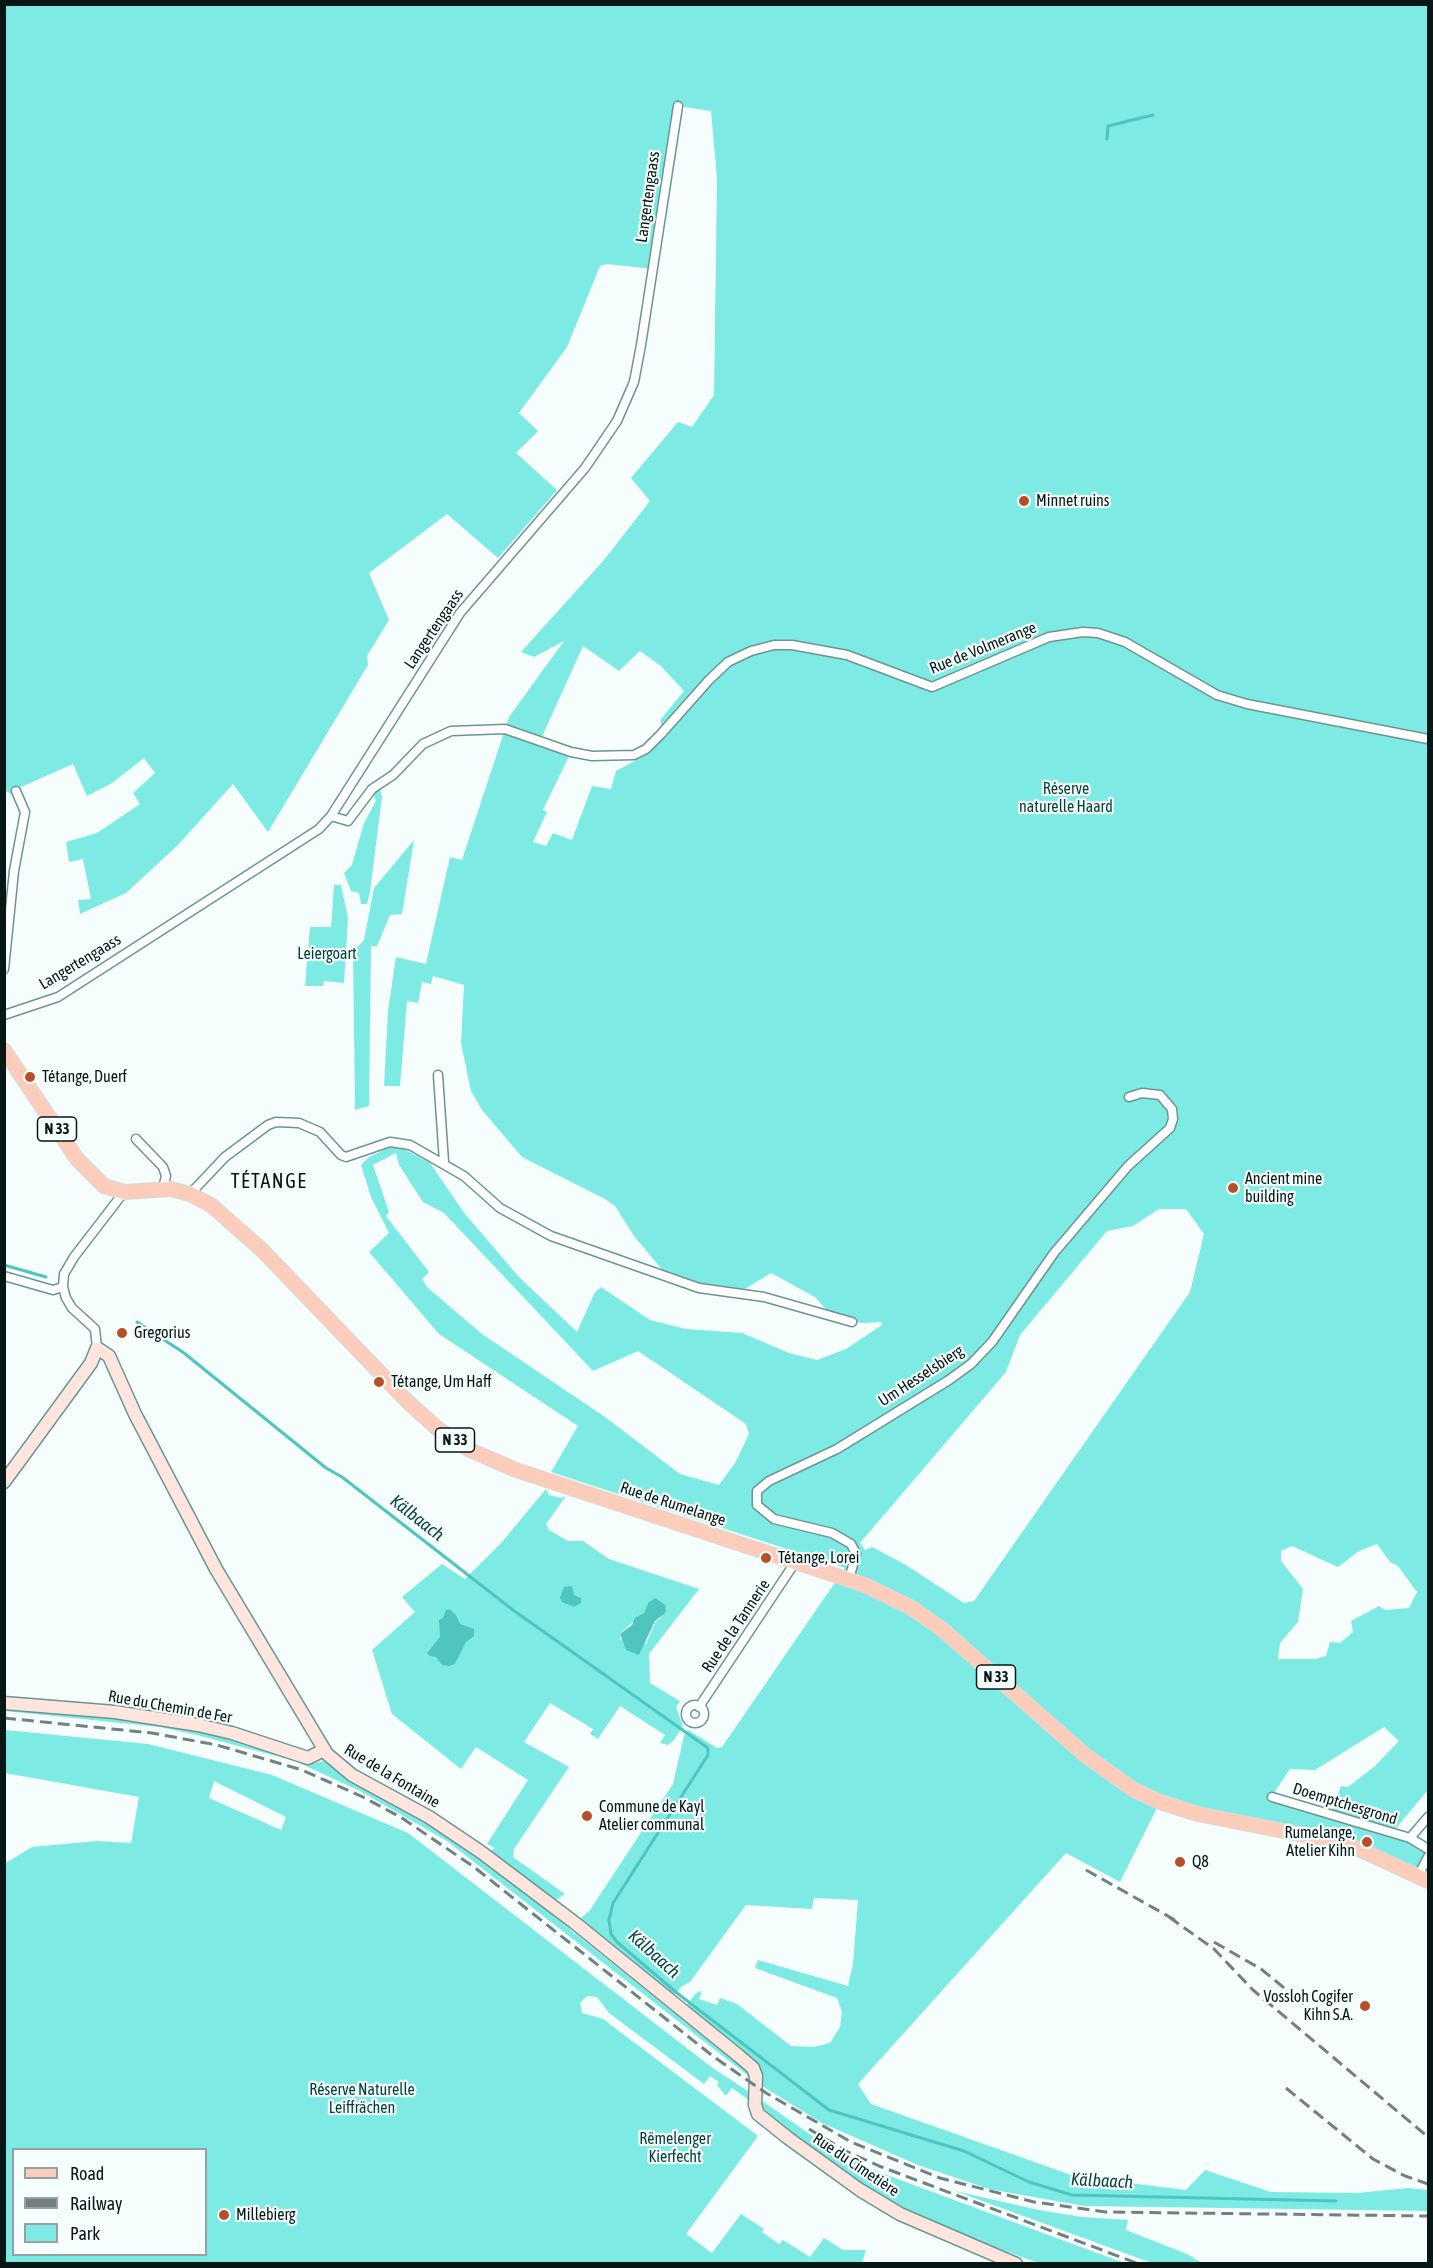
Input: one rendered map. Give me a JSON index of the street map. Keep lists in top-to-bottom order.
{
  "streets": {
    "main road": [
      "N 33",
      "Rue de Rumelange",
      "Rue du Chemin de Fer",
      "Rue de la Fontaine",
      "Rue du Cimetière"
    ],
    "street": [
      "Langertengaass",
      "Rue de Volmerange",
      "Um Hesselsbierg",
      "Rue de la Tannerie",
      "Doemptchesgrond"
    ]
  },
  "crossings": [
    ["Langertengaass", "Rue de Volmerange"],
    ["N 33", "Rue de Rumelange"],
    ["Um Hesselsbierg", "Rue de Rumelange"],
    ["Rue de Rumelange", "Rue de la Tannerie"],
    ["Rue du Chemin de Fer", "Rue de la Fontaine"],
    ["Rue de la Fontaine", "Rue du Cimetière"]
  ],
  "districts": ["TÉTANGE"],
  "water": ["Kälbaach"],
  "parks": [
    "Réserve naturelle Haard",
    "Leiergoart",
    "Réserve Naturelle Leiffrächen",
    "Rëmelenger Kierfecht"
  ],
  "places": [
    "Minnet ruins",
    "Tétange, Duerf",
    "Ancient mine building",
    "Gregorius",
    "Tétange, Um Haff",
    "Tétange, Lorei",
    "Commune de Kayl Atelier communal",
    "Rumelange, Atelier Kihn",
    "Q8",
    "Vossloh Cogifer Kihn S.A.",
    "Millebierg"
  ],
  "legend": ["Road", "Railway", "Park"]
}
